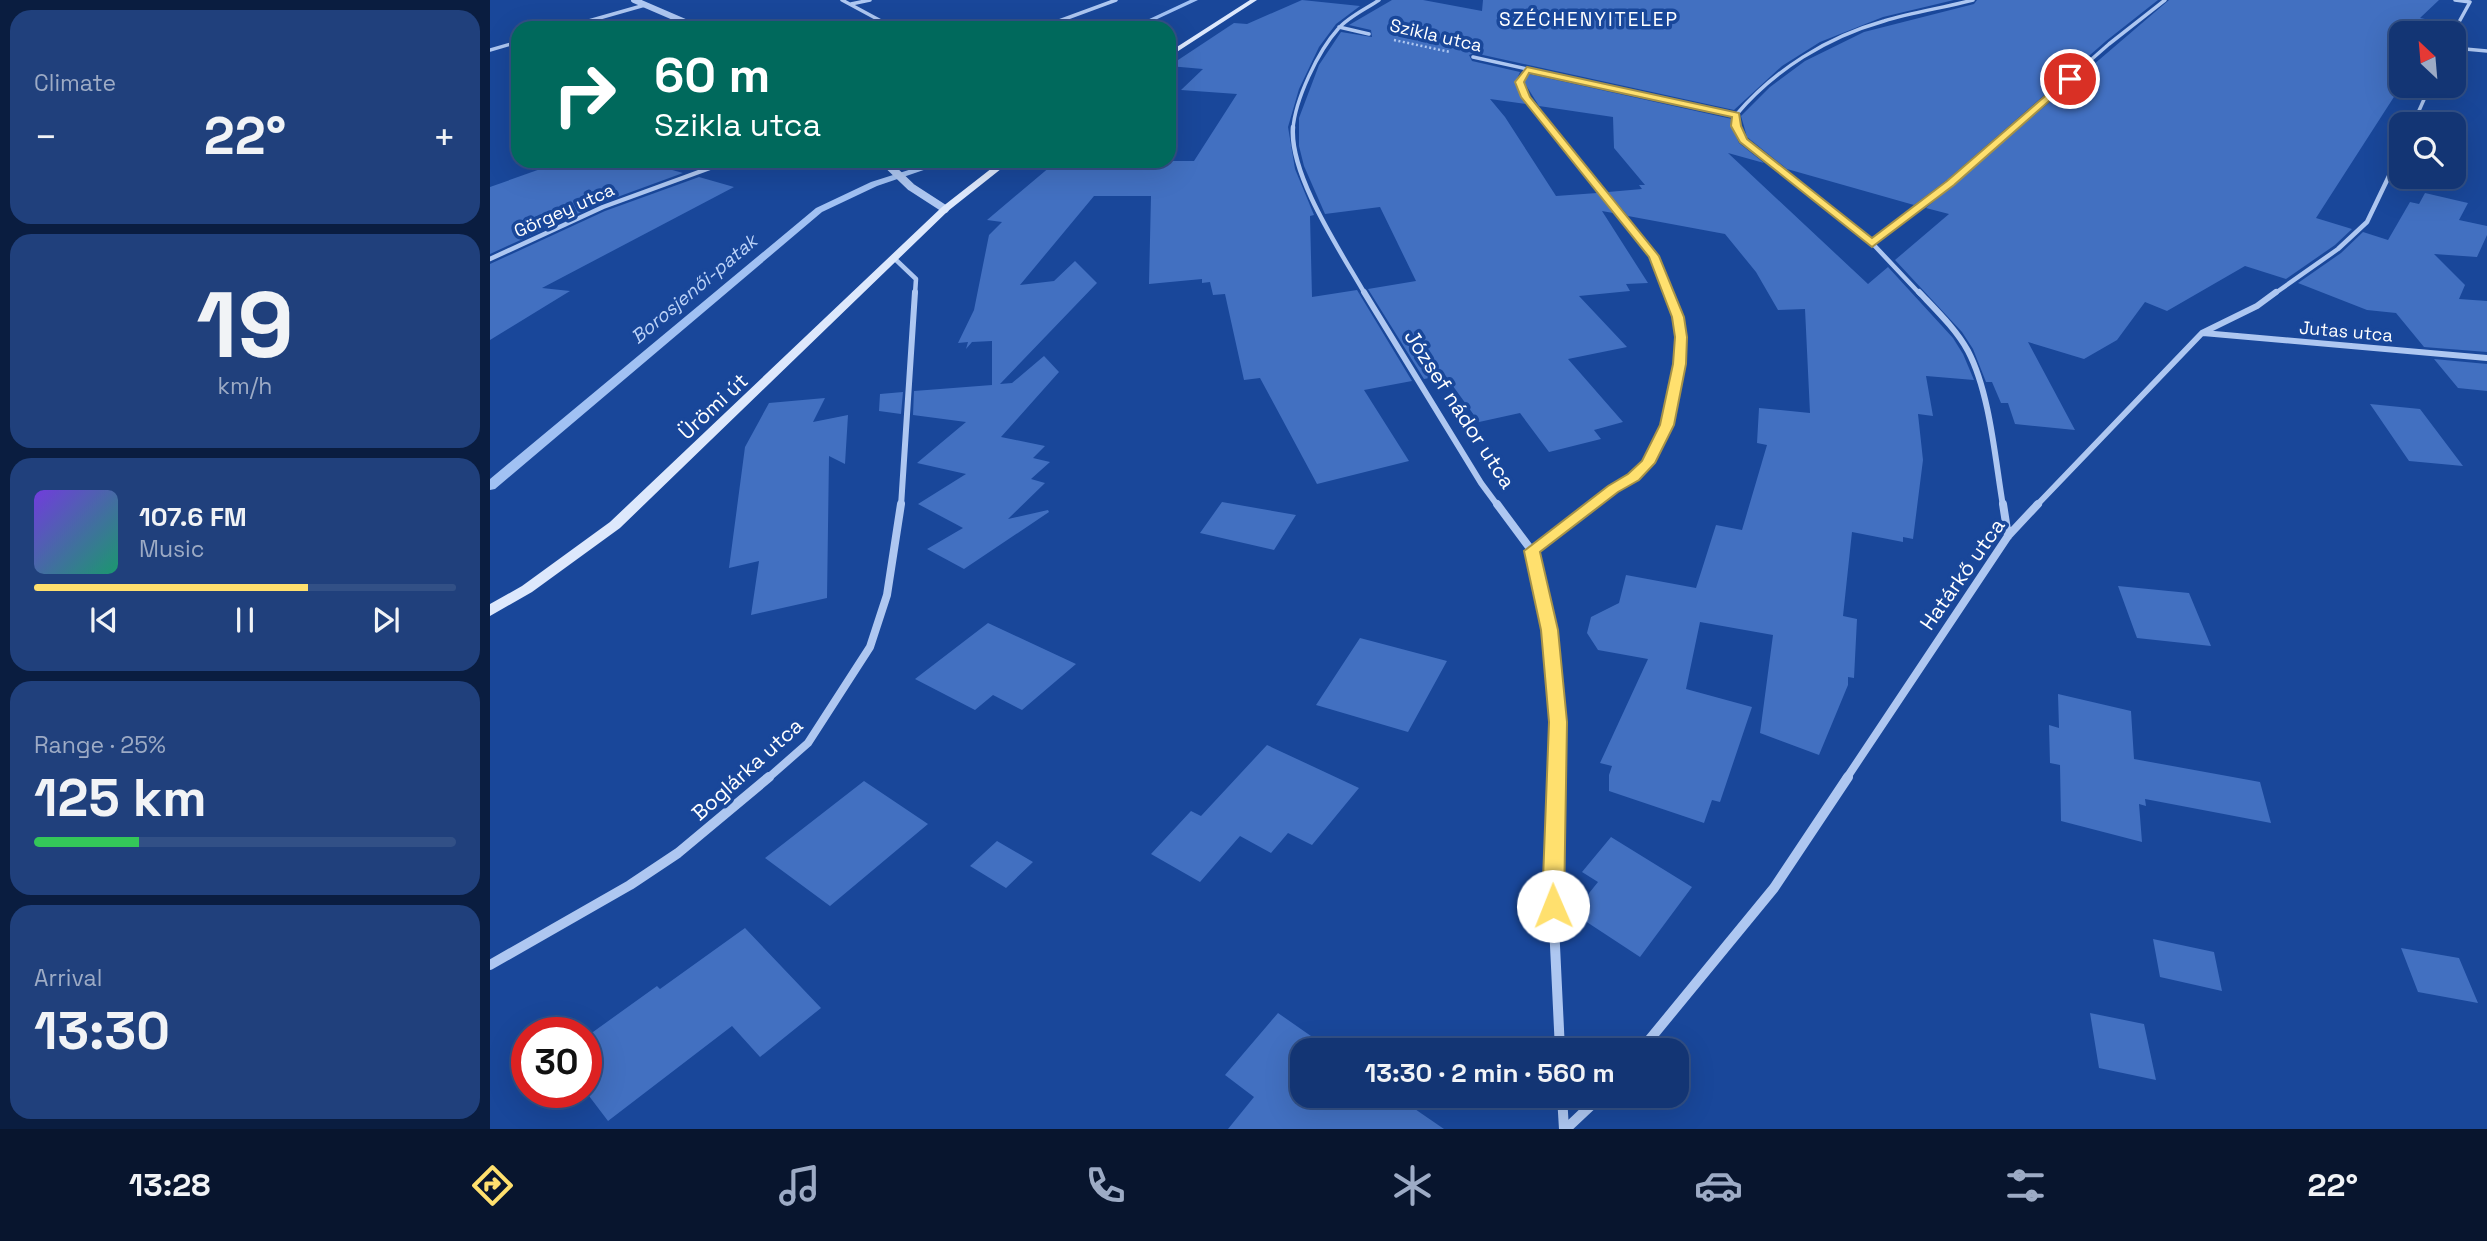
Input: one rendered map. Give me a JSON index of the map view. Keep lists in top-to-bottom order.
{
  "streets": {
    "main road": ["Ürömi út"],
    "street": [
      "Szikla utca",
      "Görgey utca",
      "Jutas utca",
      "József nádor utca",
      "Határkő utca",
      "Boglárka utca"
    ]
  },
  "crossings": [
    ["Szikla utca", "József nádor utca"],
    ["Jutas utca", "Határkő utca"],
    ["Ürömi út", "Boglárka utca"]
  ],
  "districts": ["SZÉCHENYITELEP"],
  "water": ["Borosjenői-patak"],
  "north": "top left",
  "page": {
    "tile": [
      "Climate",
      ["19", "km/h"],
      ["Range · 25%", "125 km"],
      ["Arrival", "13:30"]
    ],
    "turn": ["60 m", "Szikla utca"],
    "heat": ["−", "22°", "+"],
    "song": ["107.6 FM", "Music"],
    "limit": "30",
    "trip": "13:30 · 2 min · 560 m",
    "tabs": ["13:28", "22°"]
  }
}
